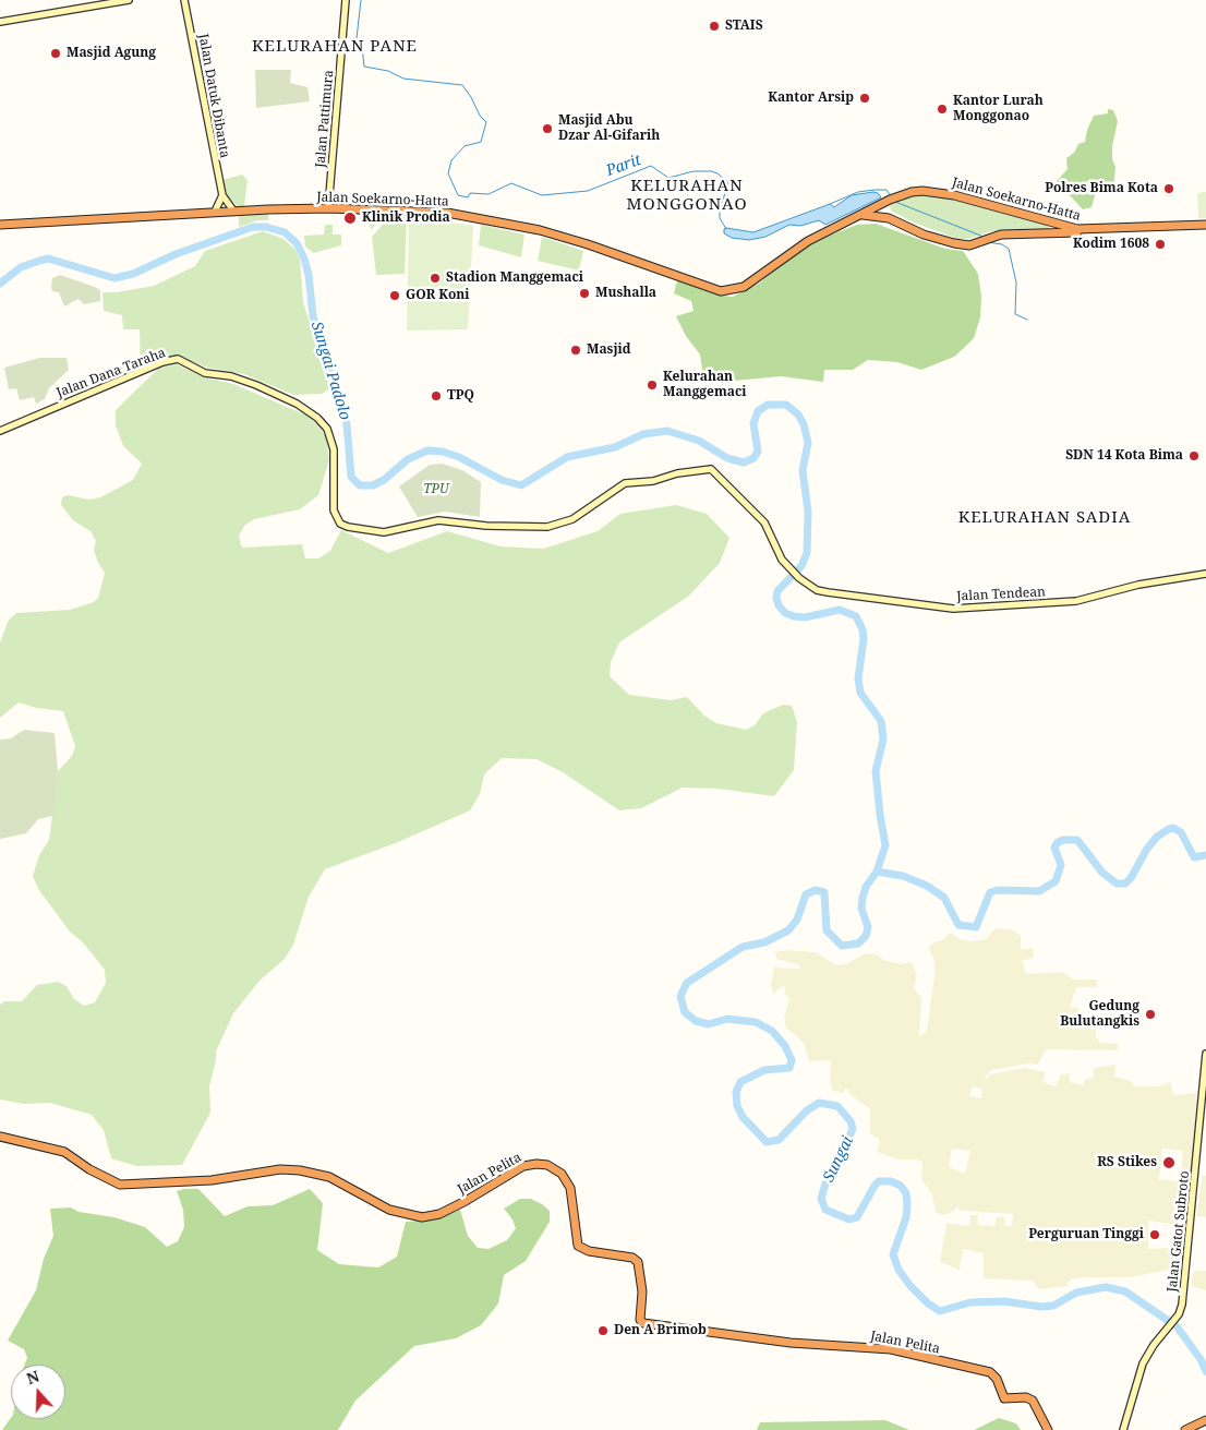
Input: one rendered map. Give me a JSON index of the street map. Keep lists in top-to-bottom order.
{
  "streets": {
    "highway": ["Jalan Soekarno-Hatta", "Jalan Pelita"],
    "street": [
      "Jalan Datuk Dibanta",
      "Jalan Pattimura",
      "Jalan Dana Taraha",
      "Jalan Tendean",
      "Jalan Gatot Subroto"
    ]
  },
  "crossings": [
    ["Jalan Datuk Dibanta", "Jalan Soekarno-Hatta"],
    ["Jalan Pattimura", "Jalan Soekarno-Hatta"],
    ["Jalan Dana Taraha", "Jalan Tendean"]
  ],
  "districts": ["KELURAHAN PANE", "KELURAHAN MONGGONAO", "KELURAHAN SADIA"],
  "water": ["Parit", "Sungai Padolo", "Sungai"],
  "parks": ["TPU"],
  "places": [
    "STAIS",
    "Masjid Agung",
    "Kantor Arsip",
    "Kantor Lurah Monggonao",
    "Masjid Abu Dzar Al-Gifarih",
    "Polres Bima Kota",
    "Klinik Prodia",
    "Kodim 1608",
    "Stadion Manggemaci",
    "Mushalla",
    "GOR Koni",
    "Masjid",
    "Kelurahan Manggemaci",
    "TPQ",
    "SDN 14 Kota Bima",
    "Gedung Bulutangkis",
    "RS Stikes",
    "Perguruan Tinggi",
    "Den A Brimob"
  ],
  "north": "top"
}
